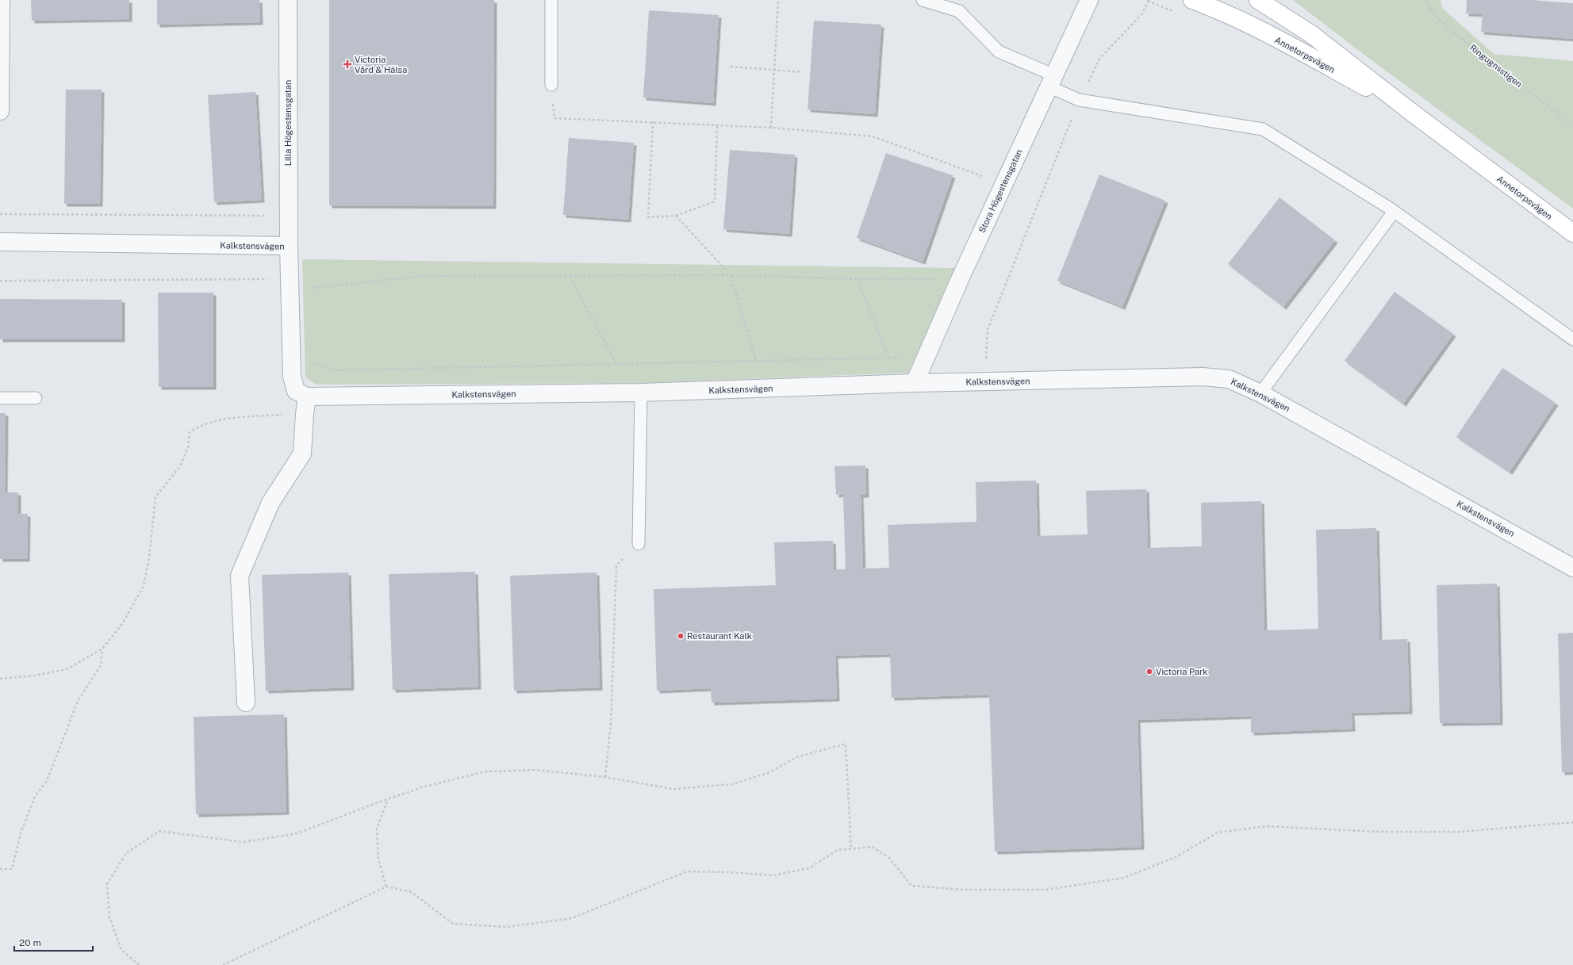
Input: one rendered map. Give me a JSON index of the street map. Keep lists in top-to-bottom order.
{
  "streets": {
    "main road": ["Annetorpsvägen"],
    "street": ["Lilla Högestensgatan", "Stora Högestensgatan", "Kalkstensvägen"],
    "path": ["Ringugnsstigen"]
  },
  "crossings": [
    ["Lilla Högestensgatan", "Kalkstensvägen"],
    ["Stora Högestensgatan", "Kalkstensvägen"]
  ],
  "places": {
    "health": ["Victoria Vård & Hälsa"],
    "other": ["Restaurant Kalk", "Victoria Park"]
  },
  "scale_bar": "20 m"
}
